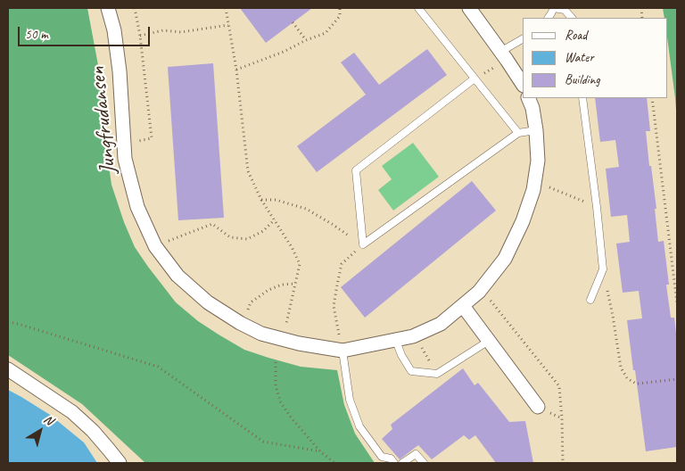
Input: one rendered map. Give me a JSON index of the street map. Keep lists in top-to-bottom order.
{
  "streets": {
    "street": ["Jungfrudansen"]
  },
  "legend": ["Road", "Water", "Building"],
  "scale_bar": "50 m",
  "north": "top right"
}
